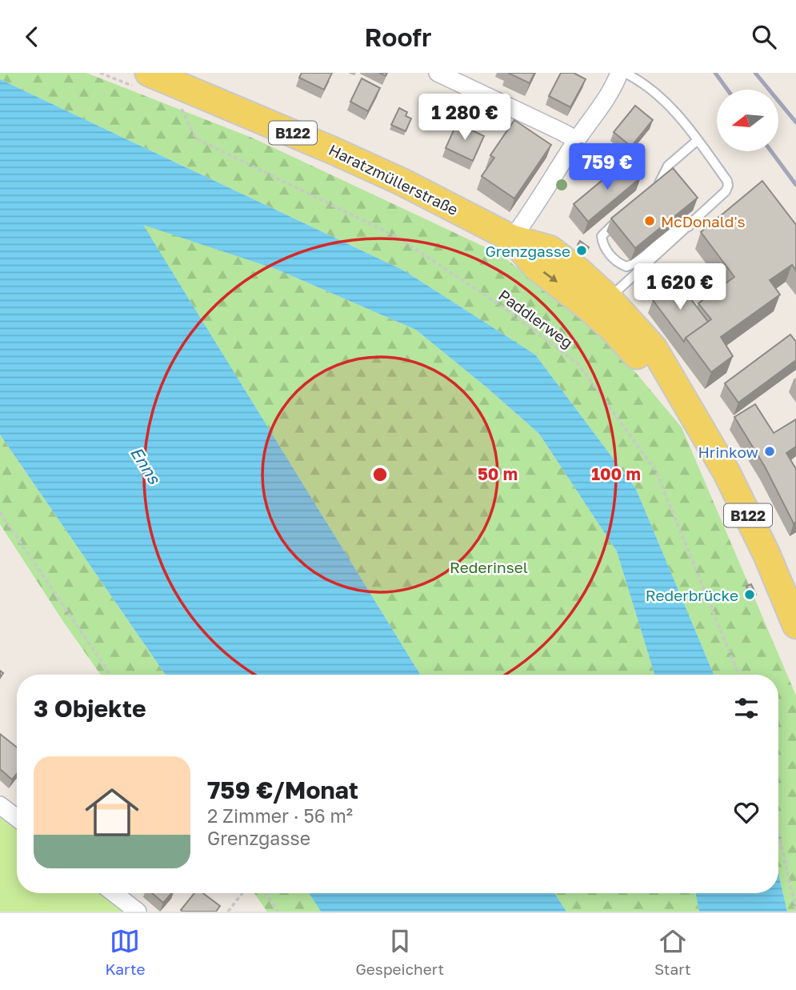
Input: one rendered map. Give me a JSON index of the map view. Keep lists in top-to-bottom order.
{
  "streets": {
    "main road": ["B122", "Haratzmüllerstraße"],
    "path": ["Paddlerweg"]
  },
  "water": ["Enns"],
  "parks": ["Rederinsel"],
  "places": [
    "McDonald's",
    "Grenzgasse",
    "Hrinkow",
    "Rederbrücke"
  ],
  "north": "left",
  "page": {
    "header": "Roofr",
    "price": ["1 280 €", "759 €", "1 620 €"],
    "heading": "3 Objekte",
    "list": [
      {
        "name": "759 €/Monat",
        "note": "2 Zimmer · 56 m² · Grenzgasse"
      }
    ],
    "tabs": ["Karte", "Gespeichert", "Start"]
  },
  "rings": ["50 m", "100 m"]
}
